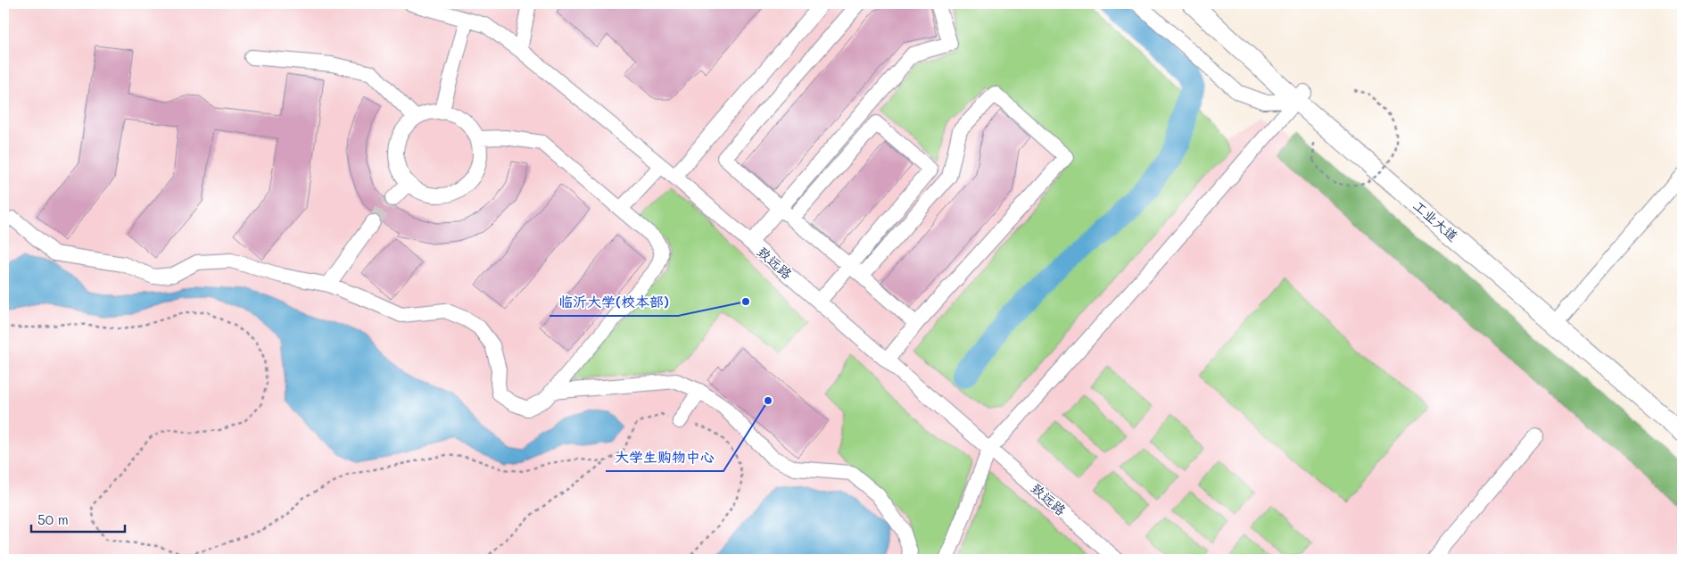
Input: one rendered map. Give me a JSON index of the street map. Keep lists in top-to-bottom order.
{
  "streets": {
    "main road": ["工业大道"],
    "street": ["致远路"]
  },
  "places": ["临沂大学(校本部)", "大学生购物中心"],
  "scale_bar": "50 m"
}
